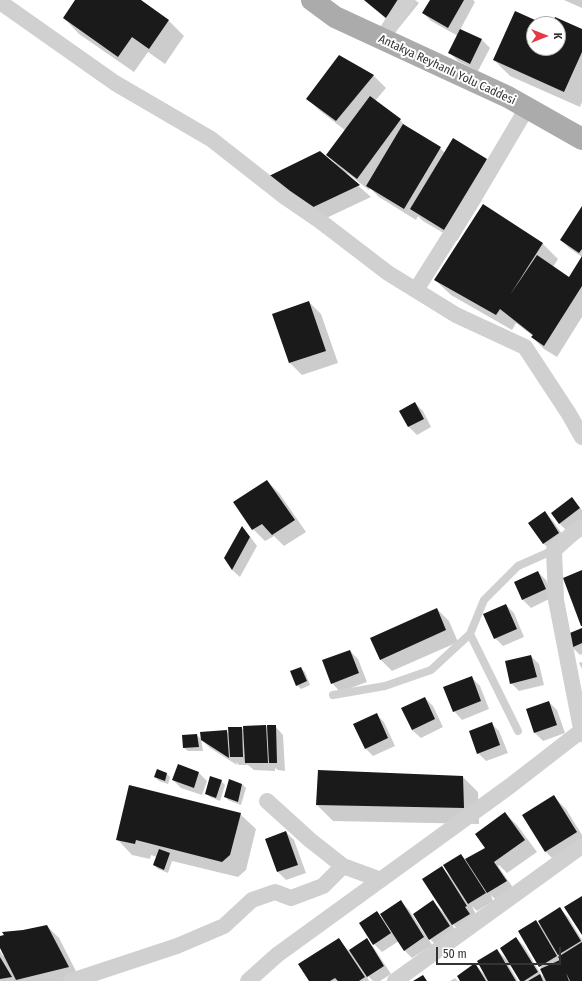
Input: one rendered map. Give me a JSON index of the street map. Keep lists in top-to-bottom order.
{
  "streets": {
    "main road": ["Antakya Reyhanlı Yolu Caddesi"]
  },
  "scale_bar": "50 m",
  "north": "right"
}
